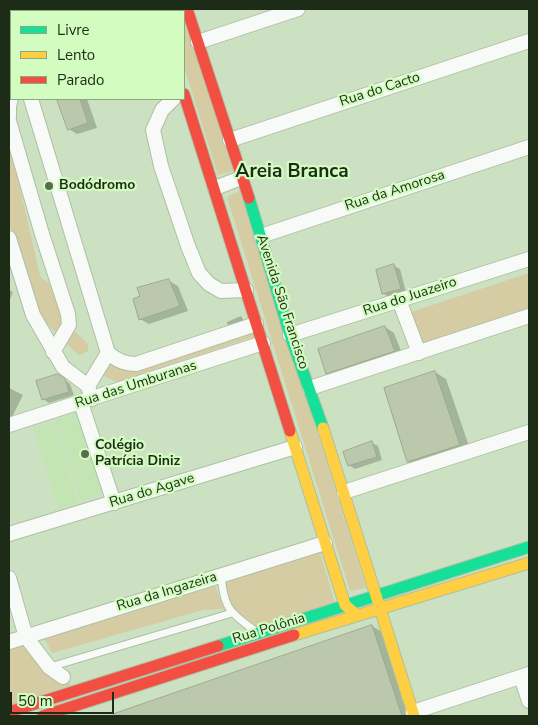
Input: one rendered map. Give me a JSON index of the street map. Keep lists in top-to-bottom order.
{
  "streets": {
    "main road": ["Avenida São Francisco", "Rua Polônia"],
    "street": [
      "Rua do Cacto",
      "Rua da Amorosa",
      "Rua do Juazeiro",
      "Rua das Umburanas",
      "Rua do Agave",
      "Rua da Ingazeira"
    ]
  },
  "crossings": [
    ["Rua do Cacto", "Avenida São Francisco"],
    ["Rua da Amorosa", "Avenida São Francisco"],
    ["Rua do Juazeiro", "Avenida São Francisco"],
    ["Avenida São Francisco", "Rua Polônia"]
  ],
  "districts": ["Areia Branca"],
  "places": ["Bodódromo", "Colégio Patrícia Diniz"],
  "legend": ["Livre", "Lento", "Parado"],
  "scale_bar": "50 m"
}
